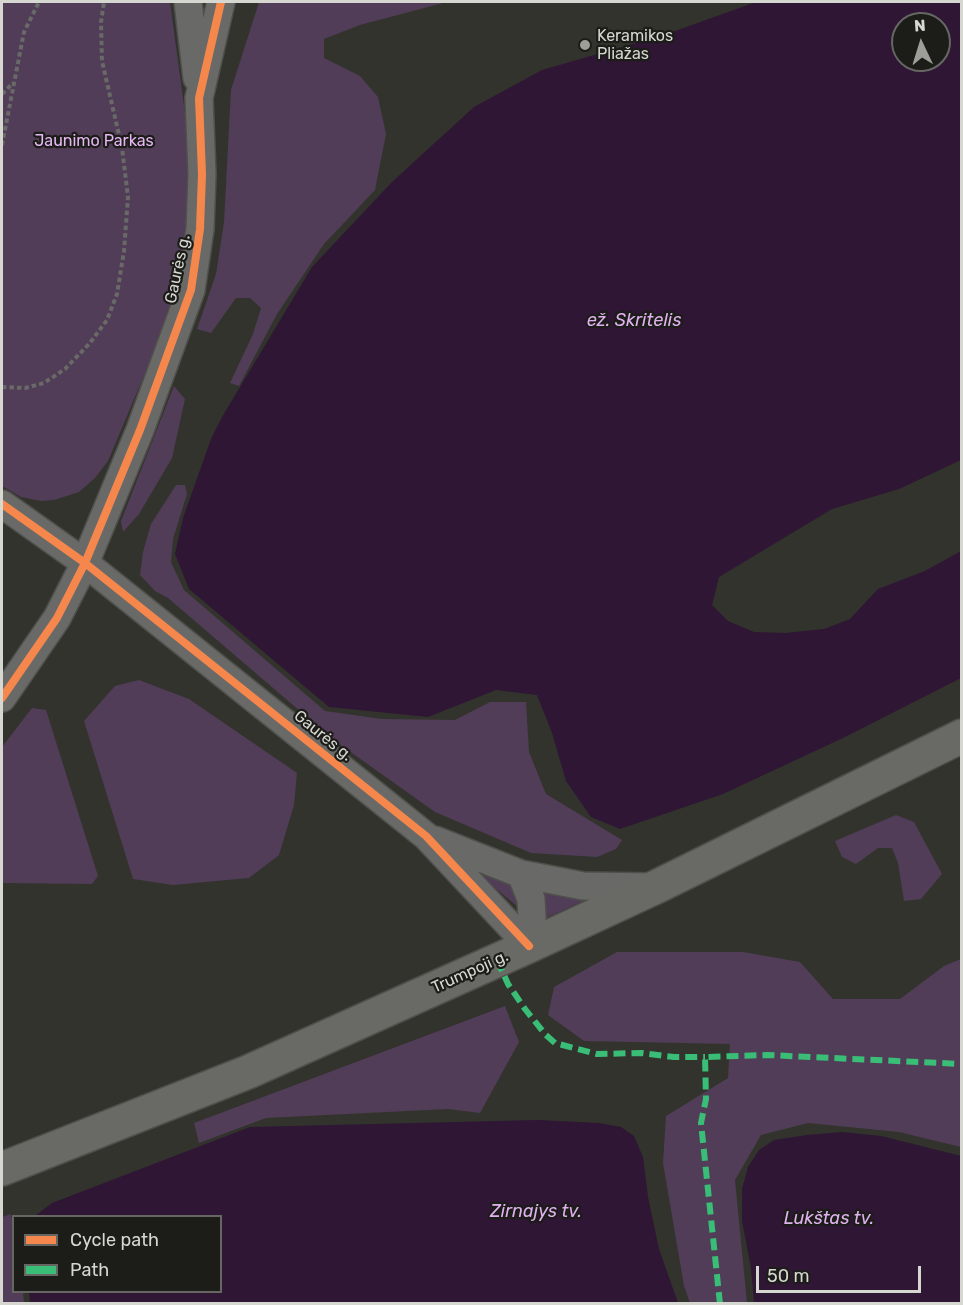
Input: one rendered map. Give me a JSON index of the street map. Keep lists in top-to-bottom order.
{
  "streets": {
    "main road": ["Trumpoji g."],
    "street": ["Gaurės g."]
  },
  "crossings": [
    ["Gaurės g.", "Trumpoji g."]
  ],
  "water": ["ež. Skritelis", "Zirnajys tv.", "Lukštas tv."],
  "parks": ["Jaunimo Parkas"],
  "places": ["Keramikos Pliažas"],
  "legend": ["Cycle path", "Path"],
  "scale_bar": "50 m",
  "north": "top"
}
